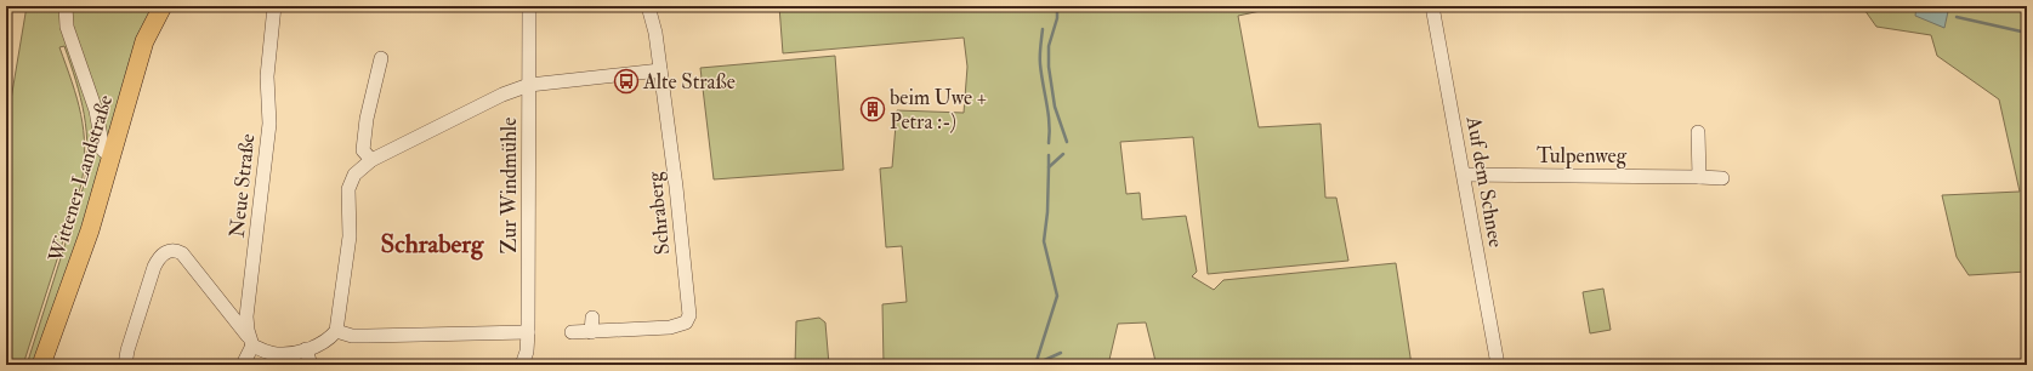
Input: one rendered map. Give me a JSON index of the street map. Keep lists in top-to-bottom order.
{
  "streets": {
    "main road": ["Wittener Landstraße"],
    "street": [
      "Tulpenweg",
      "Auf dem Schnee",
      "Neue Straße",
      "Zur Windmühle",
      "Schraberg"
    ]
  },
  "crossings": [
    ["Tulpenweg", "Auf dem Schnee"]
  ],
  "districts": ["Schraberg"],
  "places": {
    "bus stop": ["Alte Straße"],
    "building": ["beim Uwe + Petra :-)"]
  }
}
